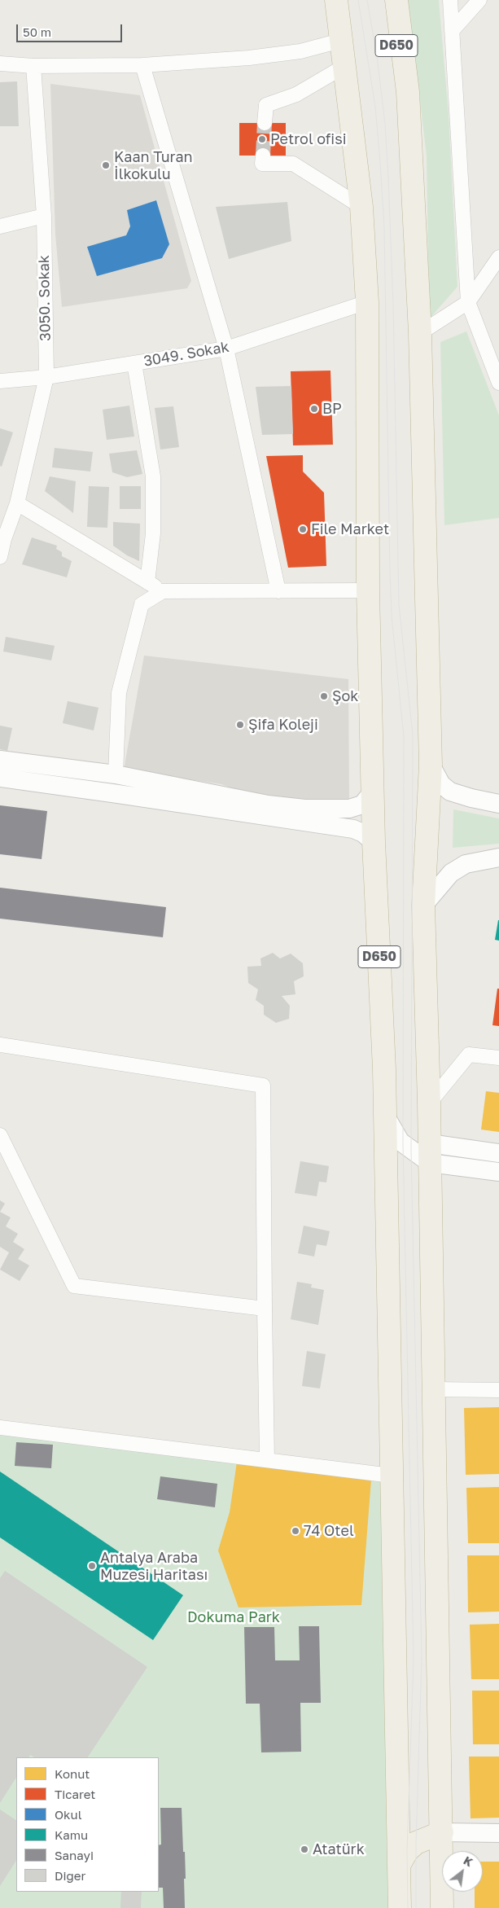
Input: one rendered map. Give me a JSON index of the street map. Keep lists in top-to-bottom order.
{
  "streets": {
    "highway": ["D650"],
    "street": ["3050. Sokak", "3049. Sokak"]
  },
  "crossings": [
    ["D650", "3049. Sokak"],
    ["3050. Sokak", "3049. Sokak"]
  ],
  "parks": ["Dokuma Park"],
  "places": [
    "Petrol ofisi",
    "Kaan Turan İlkokulu",
    "BP",
    "File Market",
    "Şok",
    "Şifa Koleji",
    "74 Otel",
    "Antalya Araba Muzesi Haritası",
    "Atatürk"
  ],
  "legend": [
    "Konut",
    "Ticaret",
    "Okul",
    "Kamu",
    "Sanayi",
    "Diğer"
  ],
  "scale_bar": "50 m",
  "north": "top right"
}
